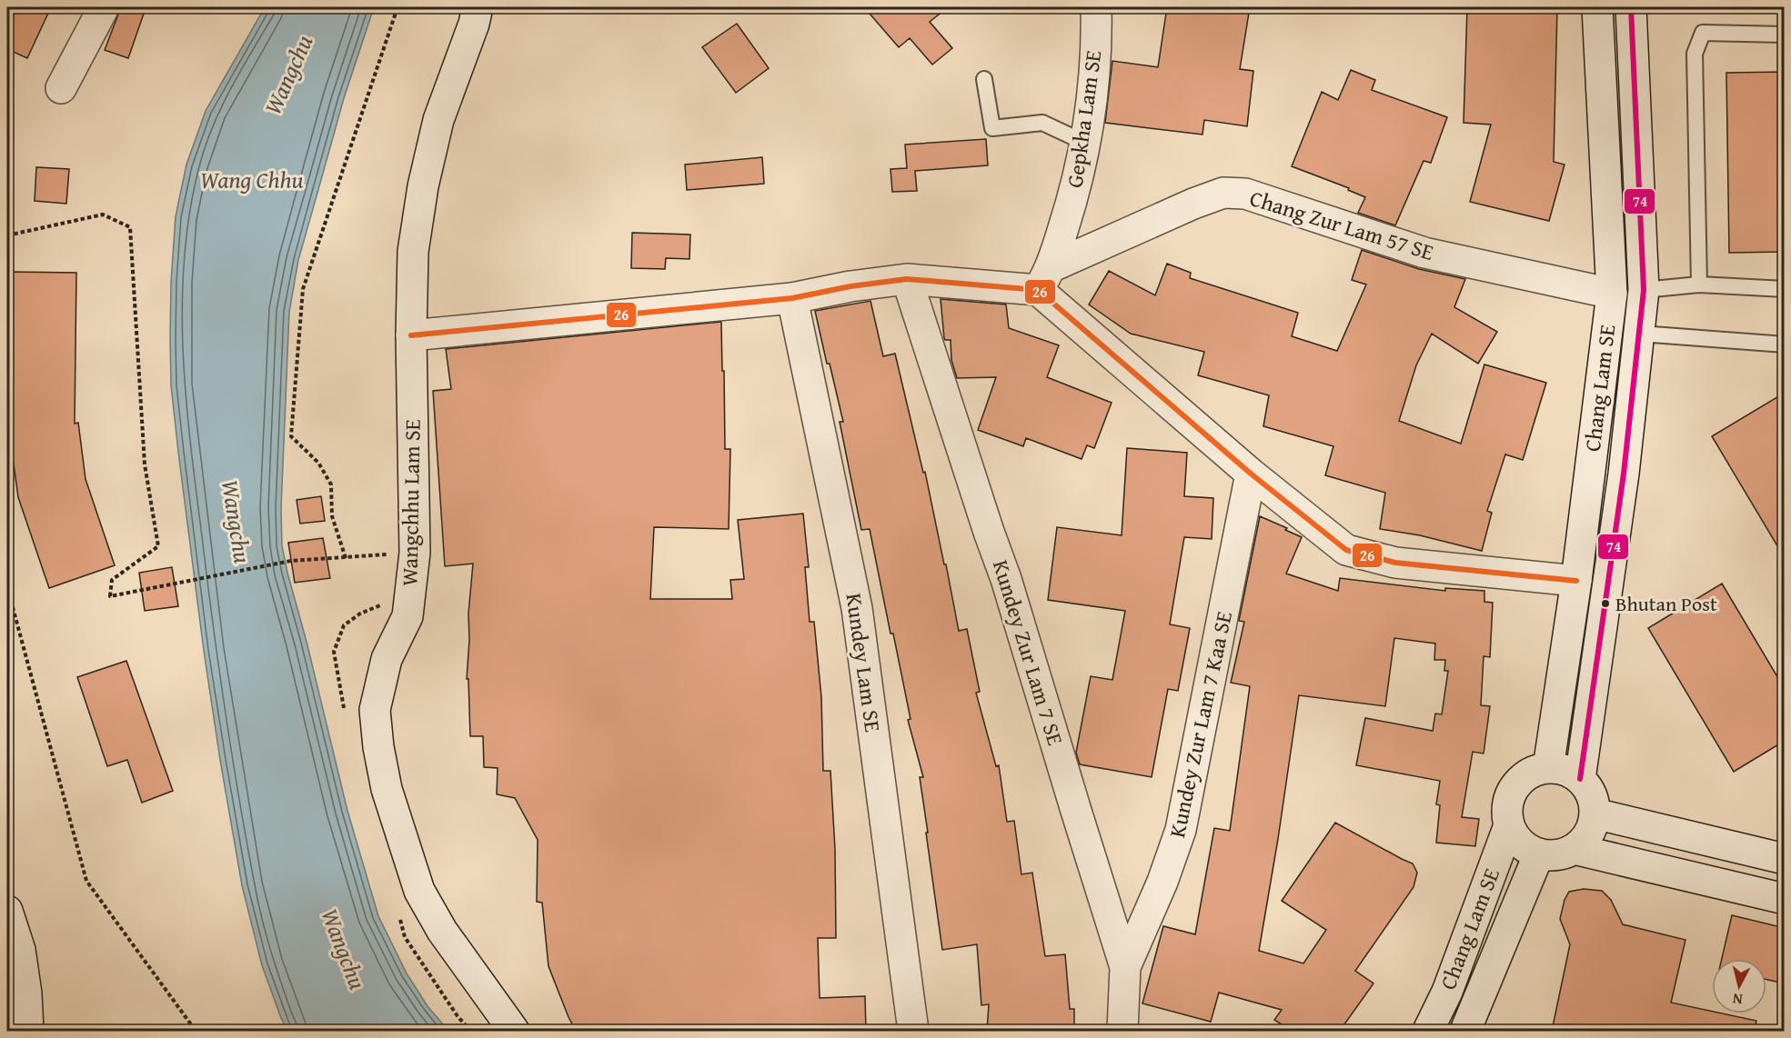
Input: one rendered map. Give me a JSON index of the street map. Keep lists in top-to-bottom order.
{
  "streets": {
    "street": [
      "Gepkha Lam SE",
      "Chang Zur Lam 57 SE",
      "Chang Lam SE",
      "Wangchhu Lam SE",
      "Kundey Zur Lam 7 SE",
      "Kundey Lam SE",
      "Kundey Zur Lam 7 Kaa SE"
    ]
  },
  "crossings": [
    ["Gepkha Lam SE", "Chang Zur Lam 57 SE"],
    ["Chang Zur Lam 57 SE", "Chang Lam SE"],
    ["Kundey Zur Lam 7 SE", "Kundey Zur Lam 7 Kaa SE"]
  ],
  "water": ["Wangchu", "Wang Chhu"],
  "places": ["Bhutan Post"],
  "lines": ["transit line 74", "transit line 26"],
  "north": "bottom"
}
